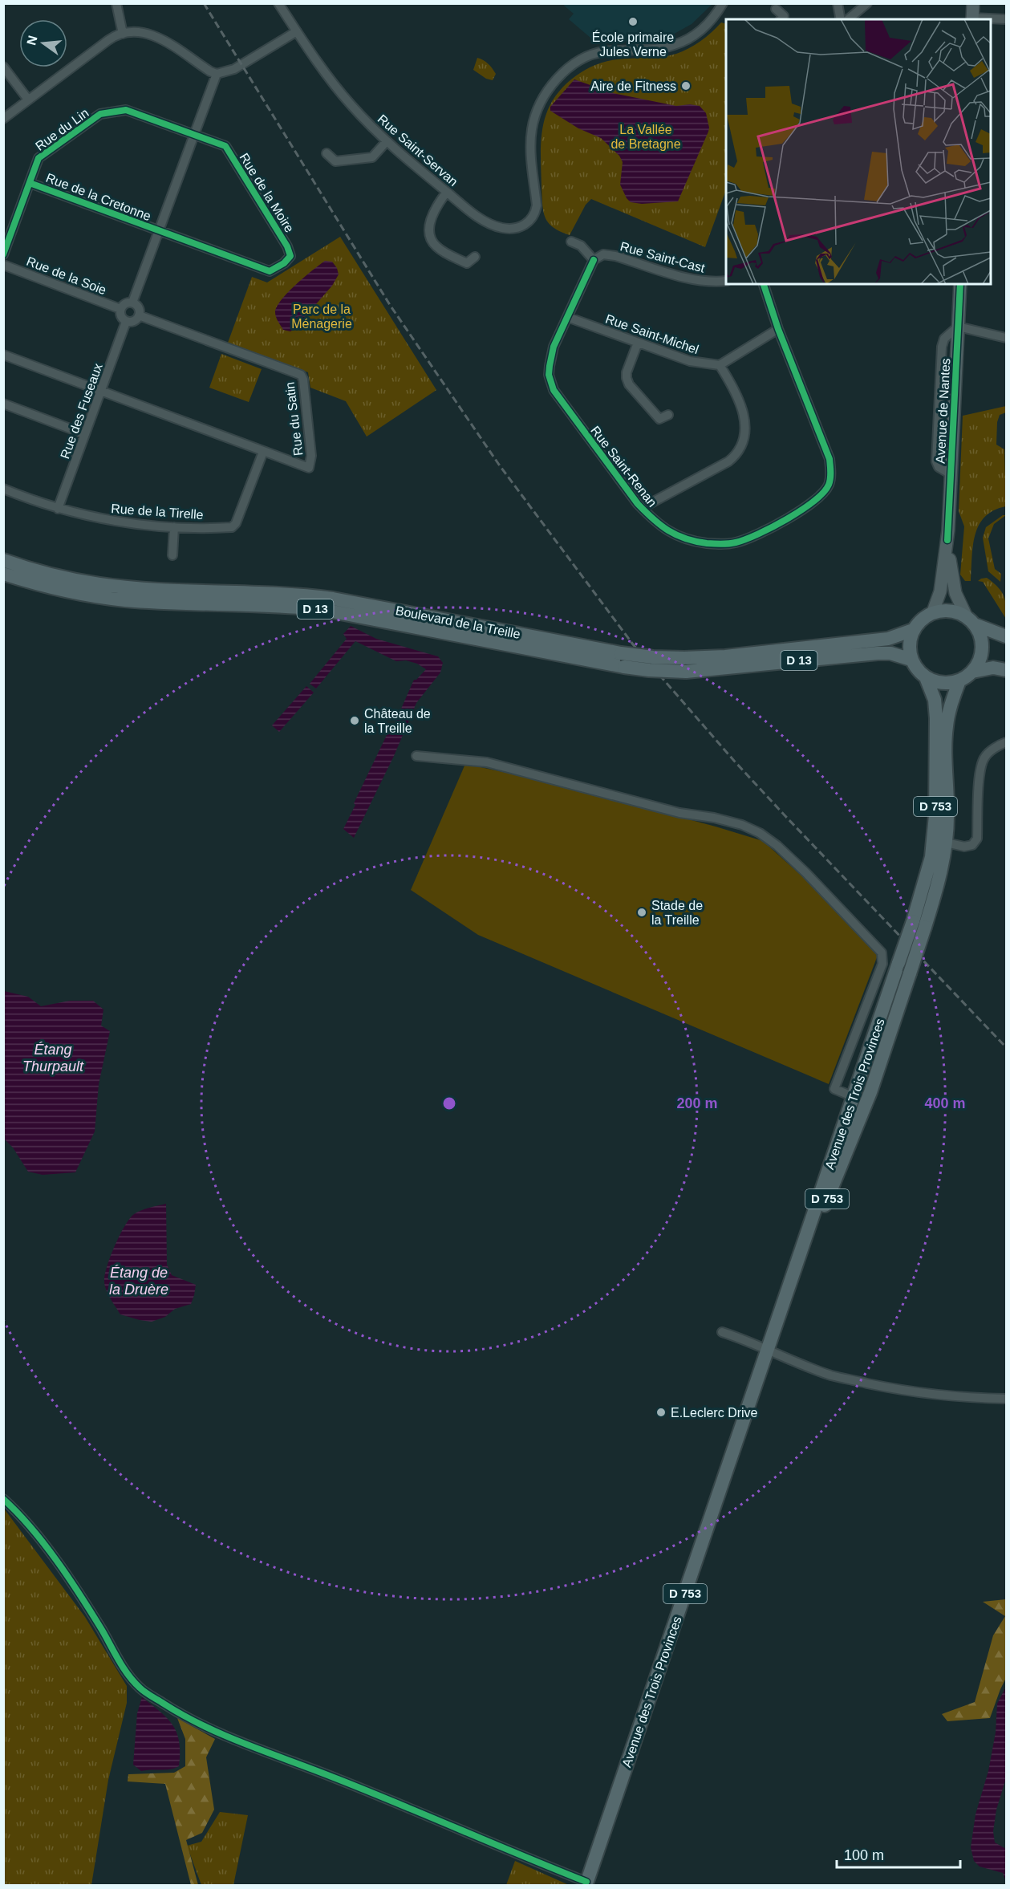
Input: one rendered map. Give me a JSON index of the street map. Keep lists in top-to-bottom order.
{
  "streets": {
    "main road": [
      "Avenue de Nantes",
      "D 13",
      "Boulevard de la Treille",
      "D 753",
      "Avenue des Trois Provinces"
    ],
    "street": [
      "Rue du Lin",
      "Rue Saint-Servan",
      "Rue de la Moire",
      "Rue de la Cretonne",
      "Rue Saint-Cast",
      "Rue de la Soie",
      "Rue Saint-Michel",
      "Rue des Fuseaux",
      "Rue du Satin",
      "Rue Saint-Renan",
      "Rue de la Tirelle"
    ]
  },
  "crossings": [
    ["Rue du Lin", "Rue de la Moire"],
    ["Rue du Lin", "Rue de la Cretonne"],
    ["Rue de la Moire", "Rue de la Cretonne"],
    ["Rue Saint-Cast", "Rue Saint-Renan"],
    ["Rue de la Soie", "Rue des Fuseaux"],
    ["Rue de la Soie", "Rue du Satin"],
    ["Rue Saint-Michel", "Rue Saint-Renan"],
    ["Rue des Fuseaux", "Rue du Satin"],
    ["Rue des Fuseaux", "Rue de la Tirelle"],
    ["Avenue de Nantes", "Boulevard de la Treille"],
    ["Avenue de Nantes", "D 753"],
    ["Rue du Satin", "Rue de la Tirelle"],
    ["Boulevard de la Treille", "D 753"],
    ["D 753", "Avenue des Trois Provinces"]
  ],
  "water": ["Étang Thurpault", "Étang de la Druère"],
  "parks": ["La Vallée de Bretagne", "Parc de la Ménagerie"],
  "places": [
    "École primaire Jules Verne",
    "Aire de Fitness",
    "Château de la Treille",
    "Stade de la Treille",
    "E.Leclerc Drive"
  ],
  "scale_bar": "100 m",
  "north": "left",
  "rings": ["200 m", "400 m"]
}
